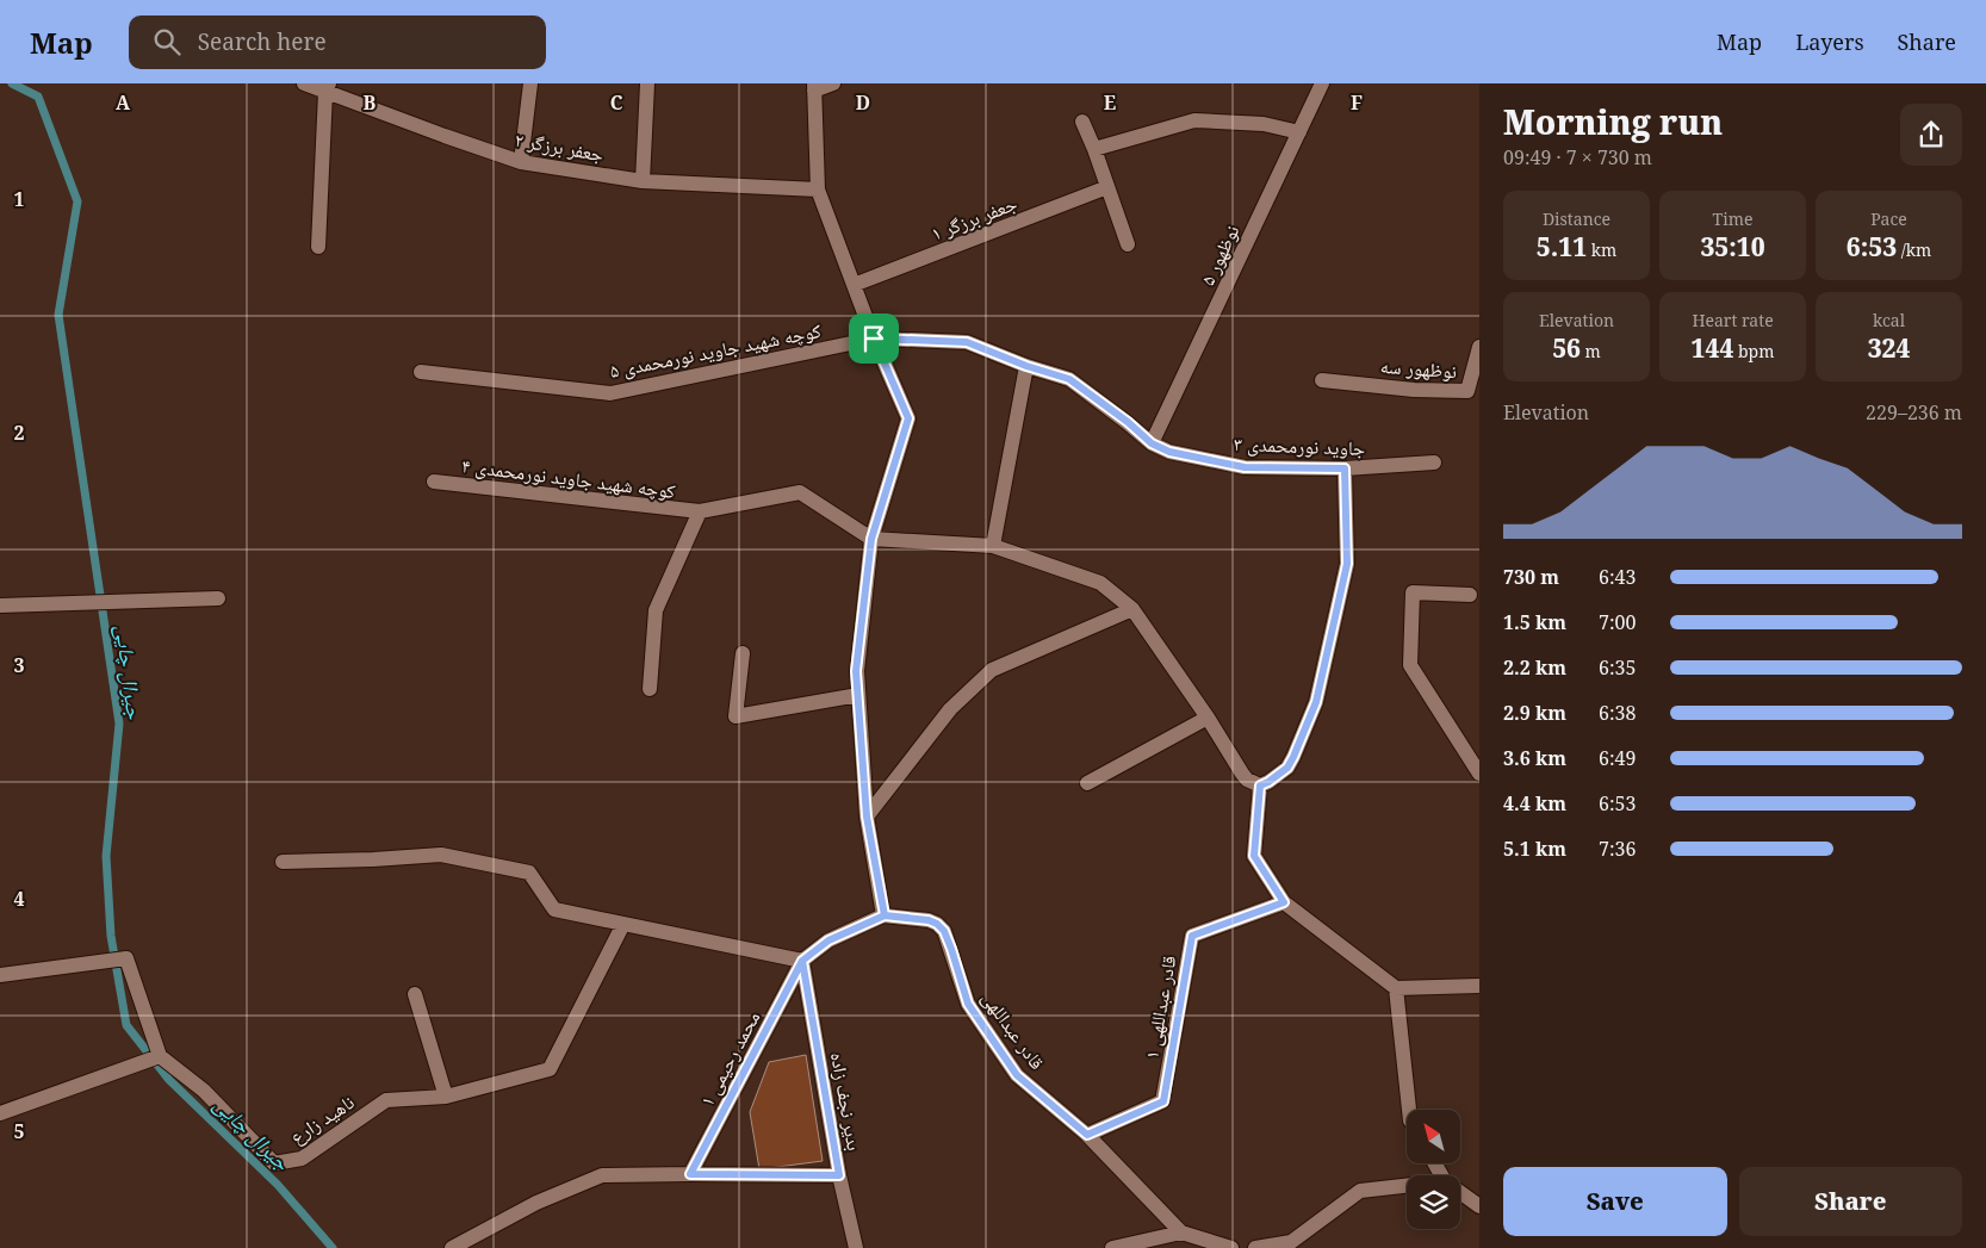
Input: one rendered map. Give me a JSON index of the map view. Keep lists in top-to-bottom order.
{
  "streets": {
    "street": [
      "جعفر برزگر ۲",
      "جعفر برزگر ۱",
      "نوظهور ۵",
      "کوچه شهید جاوید نورمحمدی ۵",
      "نوظهور سه",
      "جاوید نورمحمدی ۳",
      "کوچه شهید جاوید نورمحمدی ۴",
      "قادر عبداللهی ۱",
      "قادر عبداللهی",
      "محمد رحیمی ۱",
      "بدیر نجف زاده",
      "ناهید زارع"
    ]
  },
  "crossings": [
    ["نوظهور ۵", "جاوید نورمحمدی ۳"],
    ["کوچه شهید جاوید نورمحمدی ۵", "جاوید نورمحمدی ۳"],
    ["قادر عبداللهی ۱", "قادر عبداللهی"],
    ["محمد رحیمی ۱", "بدیر نجف زاده"]
  ],
  "water": ["جیرال چایی"],
  "north": "top left",
  "page": {
    "header": "Map",
    "search": "Search here",
    "nav": ["Map", "Layers", "Share"],
    "heading": ["Morning run", "09:49 · 7 × 730 m"],
    "stats": [
      ["Distance", "5.11 km"],
      ["Time", "35:10"],
      ["Pace", "6:53 /km"],
      ["Elevation", "56 m"],
      ["Heart rate", "144 bpm"],
      ["kcal", "324"]
    ],
    "chart": ["Elevation", "229–236 m"],
    "list": [
      {
        "name": "730 m",
        "note": "6:43"
      },
      {
        "name": "1.5 km",
        "note": "7:00"
      },
      {
        "name": "2.2 km",
        "note": "6:35"
      },
      {
        "name": "2.9 km",
        "note": "6:38"
      },
      {
        "name": "3.6 km",
        "note": "6:49"
      },
      {
        "name": "4.4 km",
        "note": "6:53"
      },
      {
        "name": "5.1 km",
        "note": "7:36"
      }
    ],
    "buttons": ["Save", "Share"]
  },
  "grid": {
    "columns": [
      "A",
      "B",
      "C",
      "D",
      "E",
      "F"
    ],
    "rows": [
      "1",
      "2",
      "3",
      "4",
      "5"
    ]
  }
}
